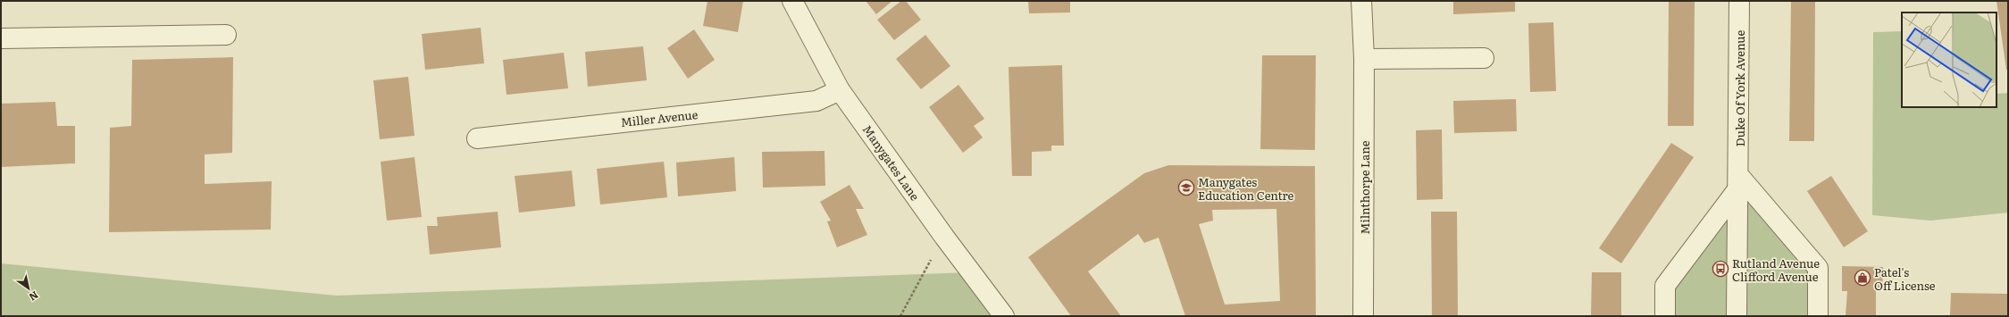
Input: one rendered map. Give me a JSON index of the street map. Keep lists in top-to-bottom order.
{
  "streets": {
    "street": [
      "Duke Of York Avenue",
      "Miller Avenue",
      "Manygates Lane",
      "Milnthorpe Lane"
    ]
  },
  "crossings": [
    ["Miller Avenue", "Manygates Lane"]
  ],
  "places": {
    "school or university": ["Manygates Education Centre"],
    "bus stop": ["Rutland Avenue Clifford Avenue"],
    "shop": ["Patel's Off License"]
  },
  "north": "bottom right"
}
